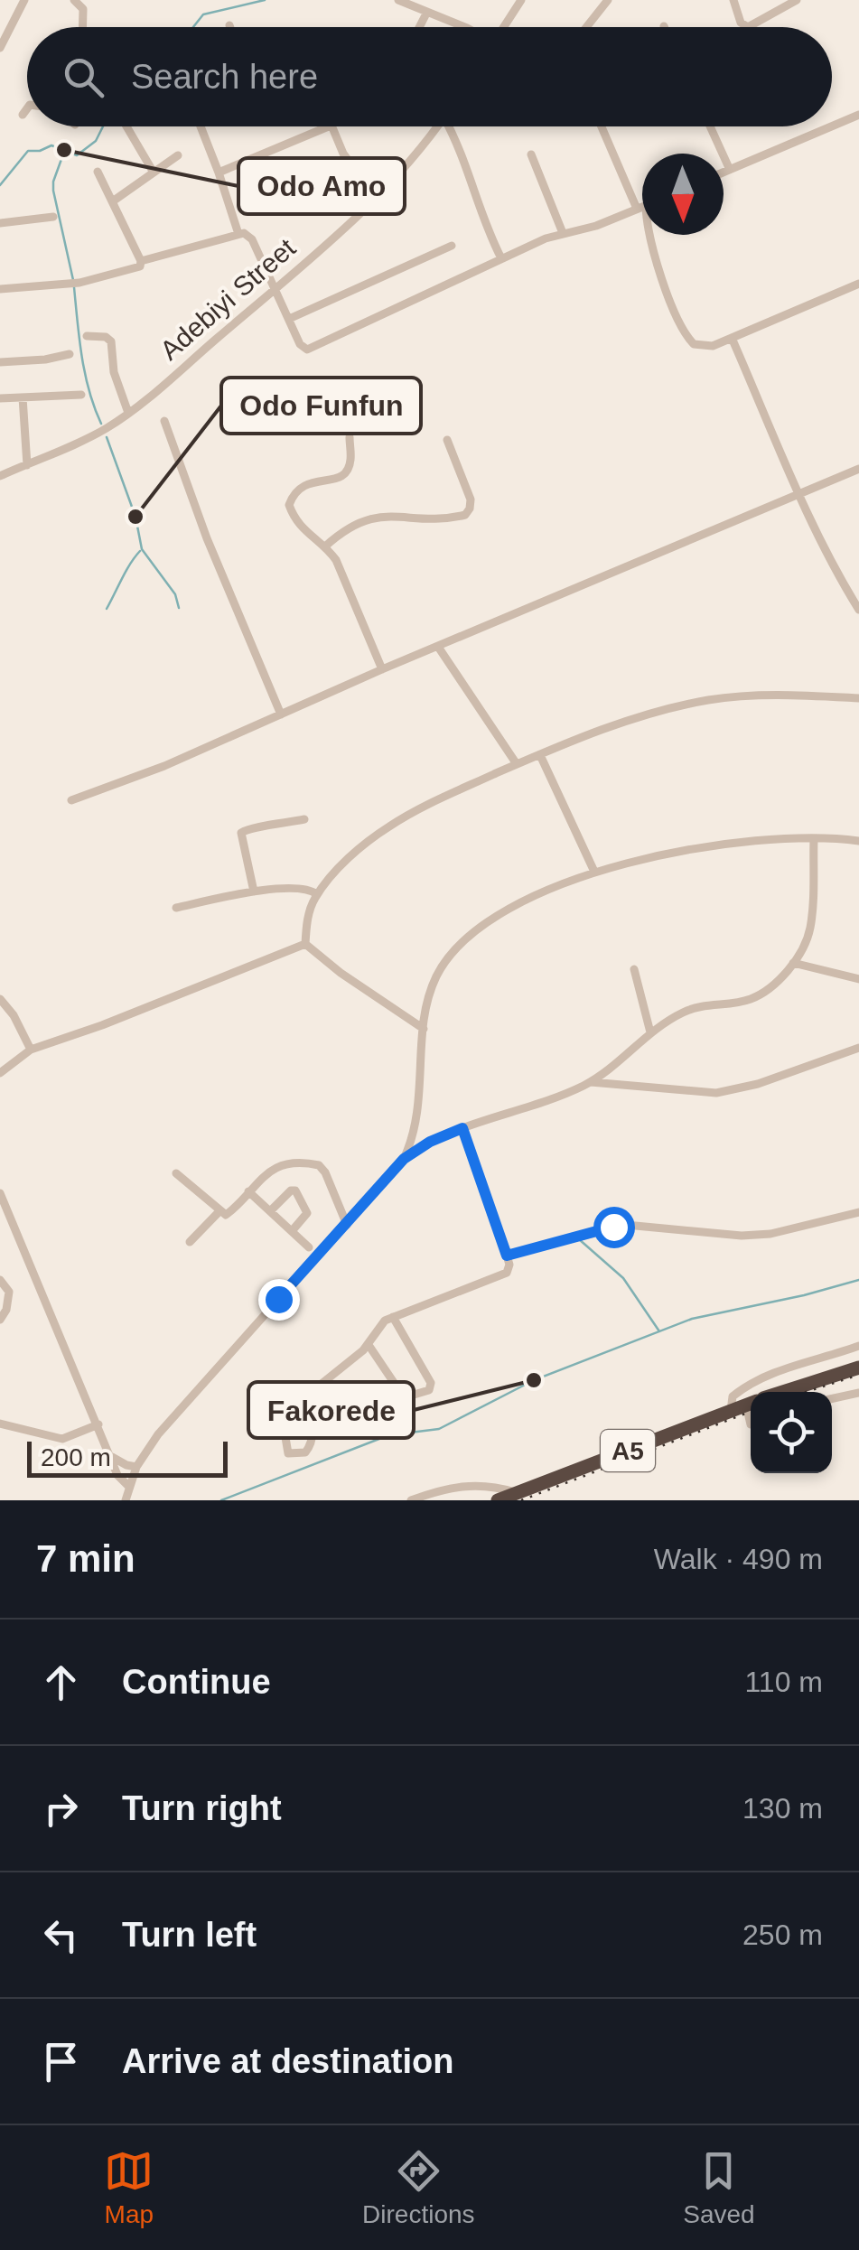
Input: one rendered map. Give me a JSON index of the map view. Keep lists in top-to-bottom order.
{
  "streets": {
    "highway": ["A5"],
    "street": ["Adebiyi Street"]
  },
  "places": ["Odo Amo", "Odo Funfun", "Fakorede"],
  "scale_bar": "200 m",
  "north": "bottom",
  "page": {
    "search": "Search here",
    "scale": "200 m",
    "heading": ["7 min", "Walk · 490 m"],
    "list": [
      ["Continue", "110 m"],
      ["Turn right", "130 m"],
      ["Turn left", "250 m"],
      "Arrive at destination"
    ],
    "nav": ["Map", "Directions", "Saved"]
  }
}
